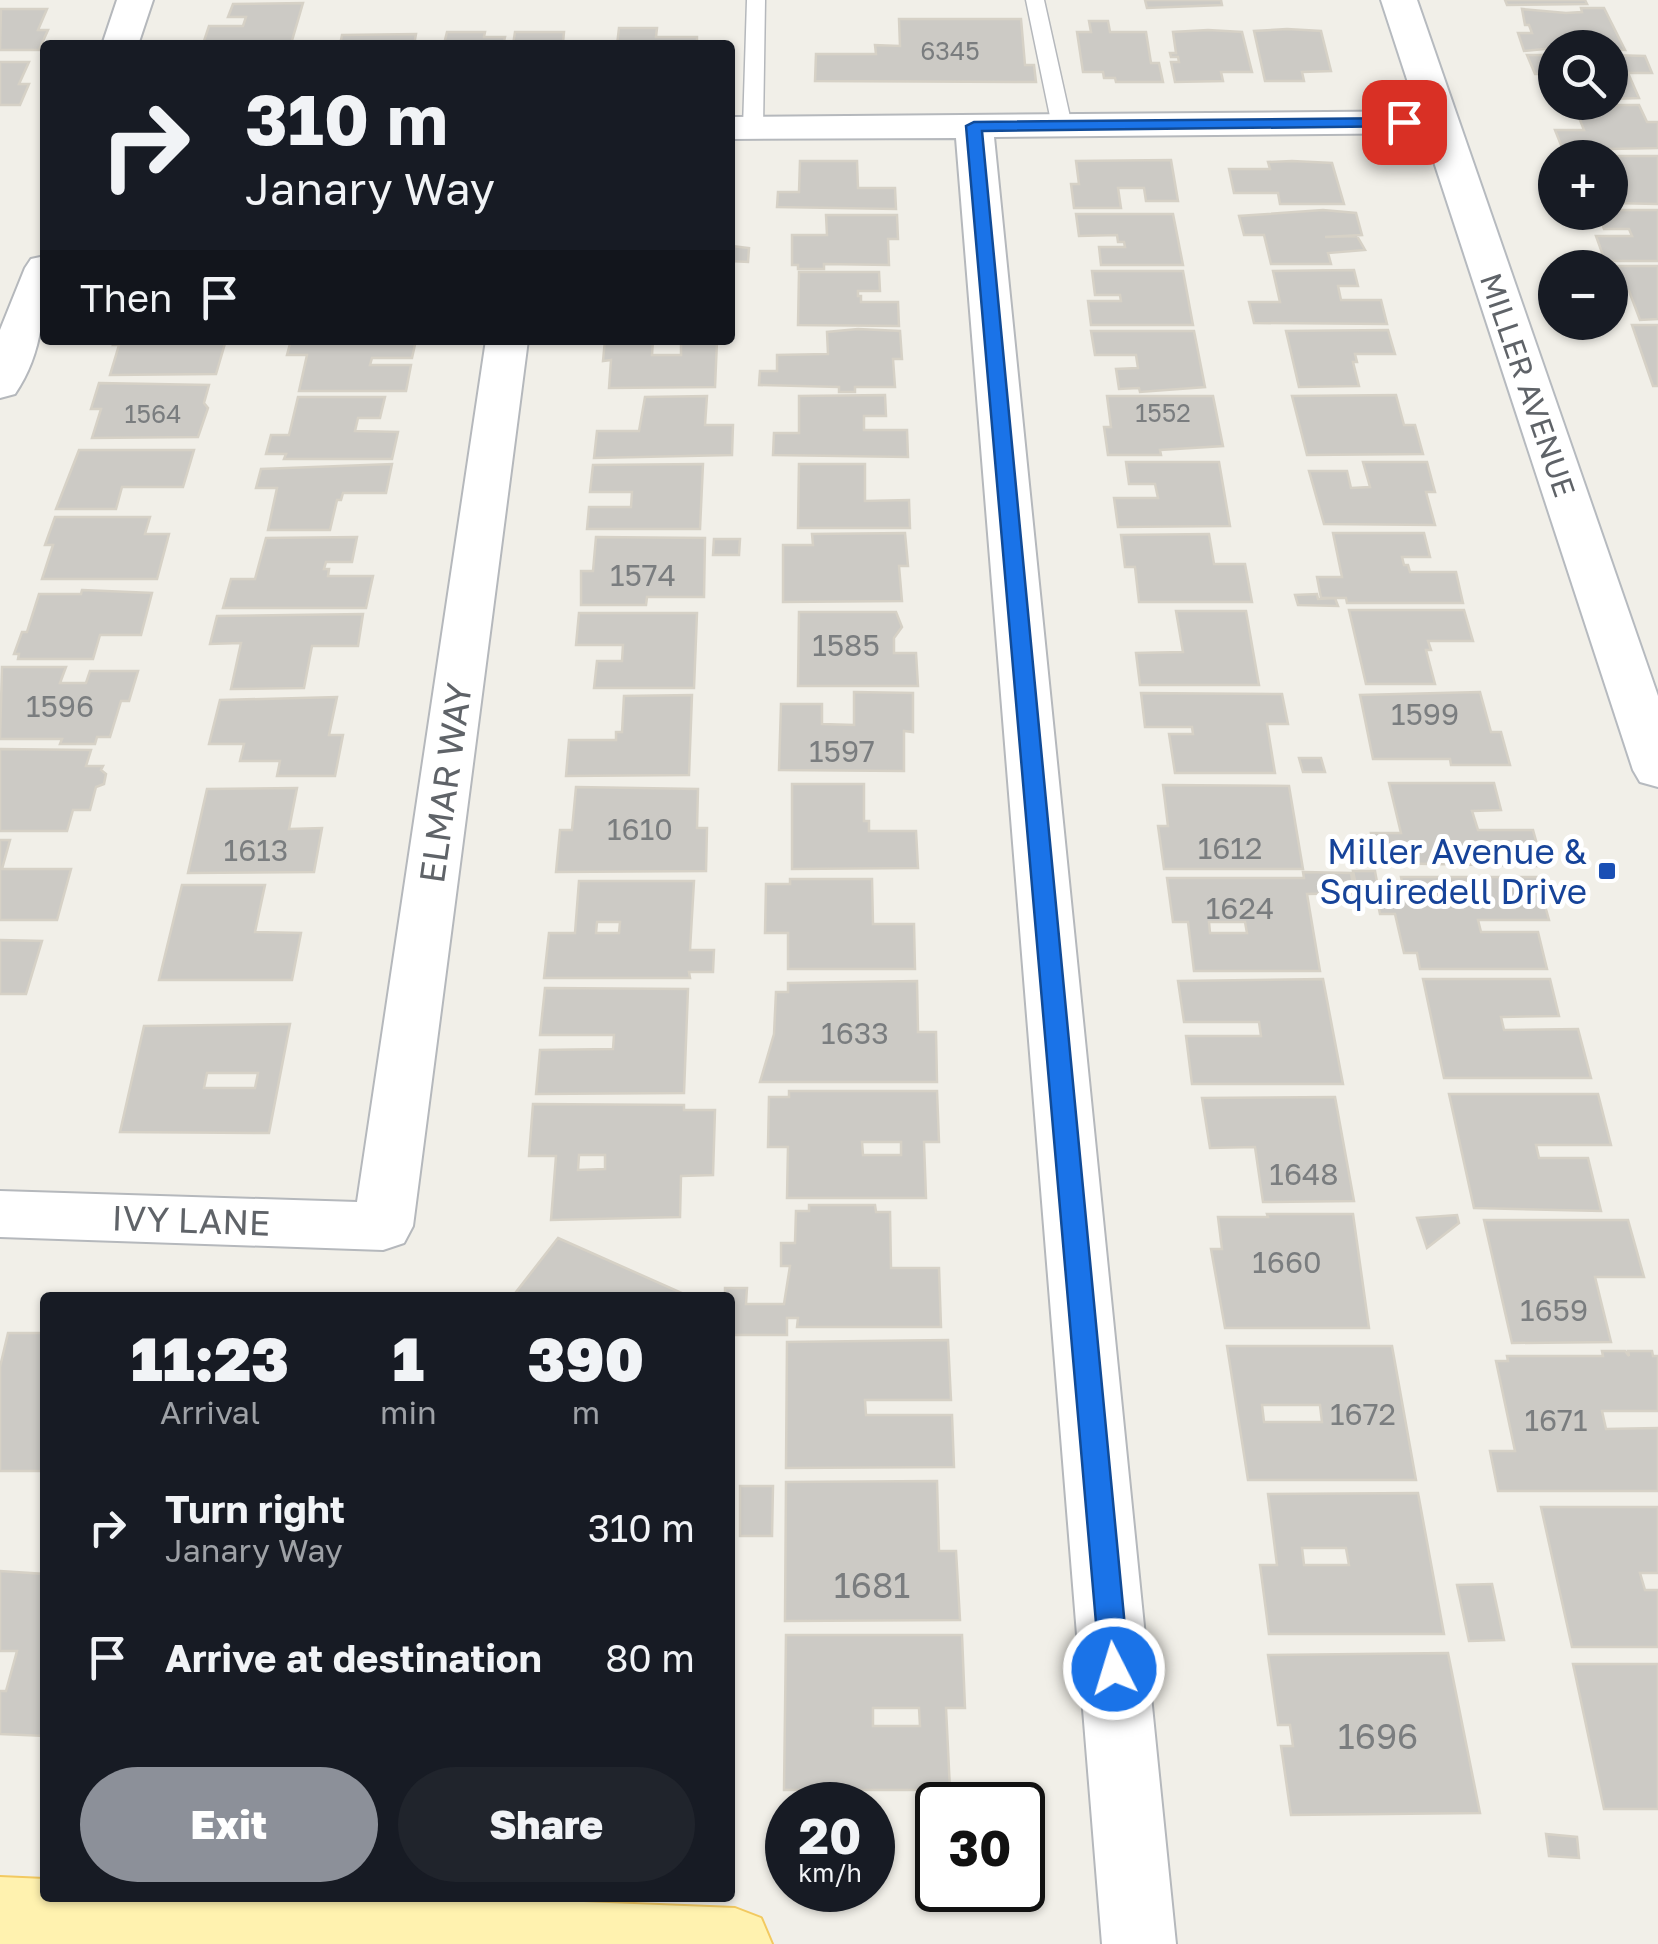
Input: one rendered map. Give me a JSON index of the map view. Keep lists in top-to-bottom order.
{
  "streets": {
    "street": ["MILLER AVENUE", "ELMAR WAY", "IVY LANE"]
  },
  "crossings": [
    ["ELMAR WAY", "IVY LANE"]
  ],
  "places": {
    "transit": ["Miller Avenue & Squiredell Drive"]
  },
  "house_numbers": [
    "6345",
    "1552",
    "1564",
    "1574",
    "1585",
    "1596",
    "1599",
    "1597",
    "1610",
    "1612",
    "1613",
    "1624",
    "1633",
    "1648",
    "1660",
    "1659",
    "1672",
    "1671",
    "1681",
    "1696"
  ],
  "page": {
    "map_buttons": ["+", "−"],
    "turn": ["310 m", "Janary Way"],
    "then": "Then",
    "eta": [
      "11:23",
      "Arrival",
      "1",
      "min",
      "390",
      "m"
    ],
    "list": [
      {
        "name": "Turn right",
        "note": "Janary Way",
        "value": "310 m"
      },
      {
        "name": "Arrive at destination",
        "value": "80 m"
      }
    ],
    "buttons": ["Exit", "Share"],
    "speed": "20 km/h",
    "limit": "30"
  }
}
